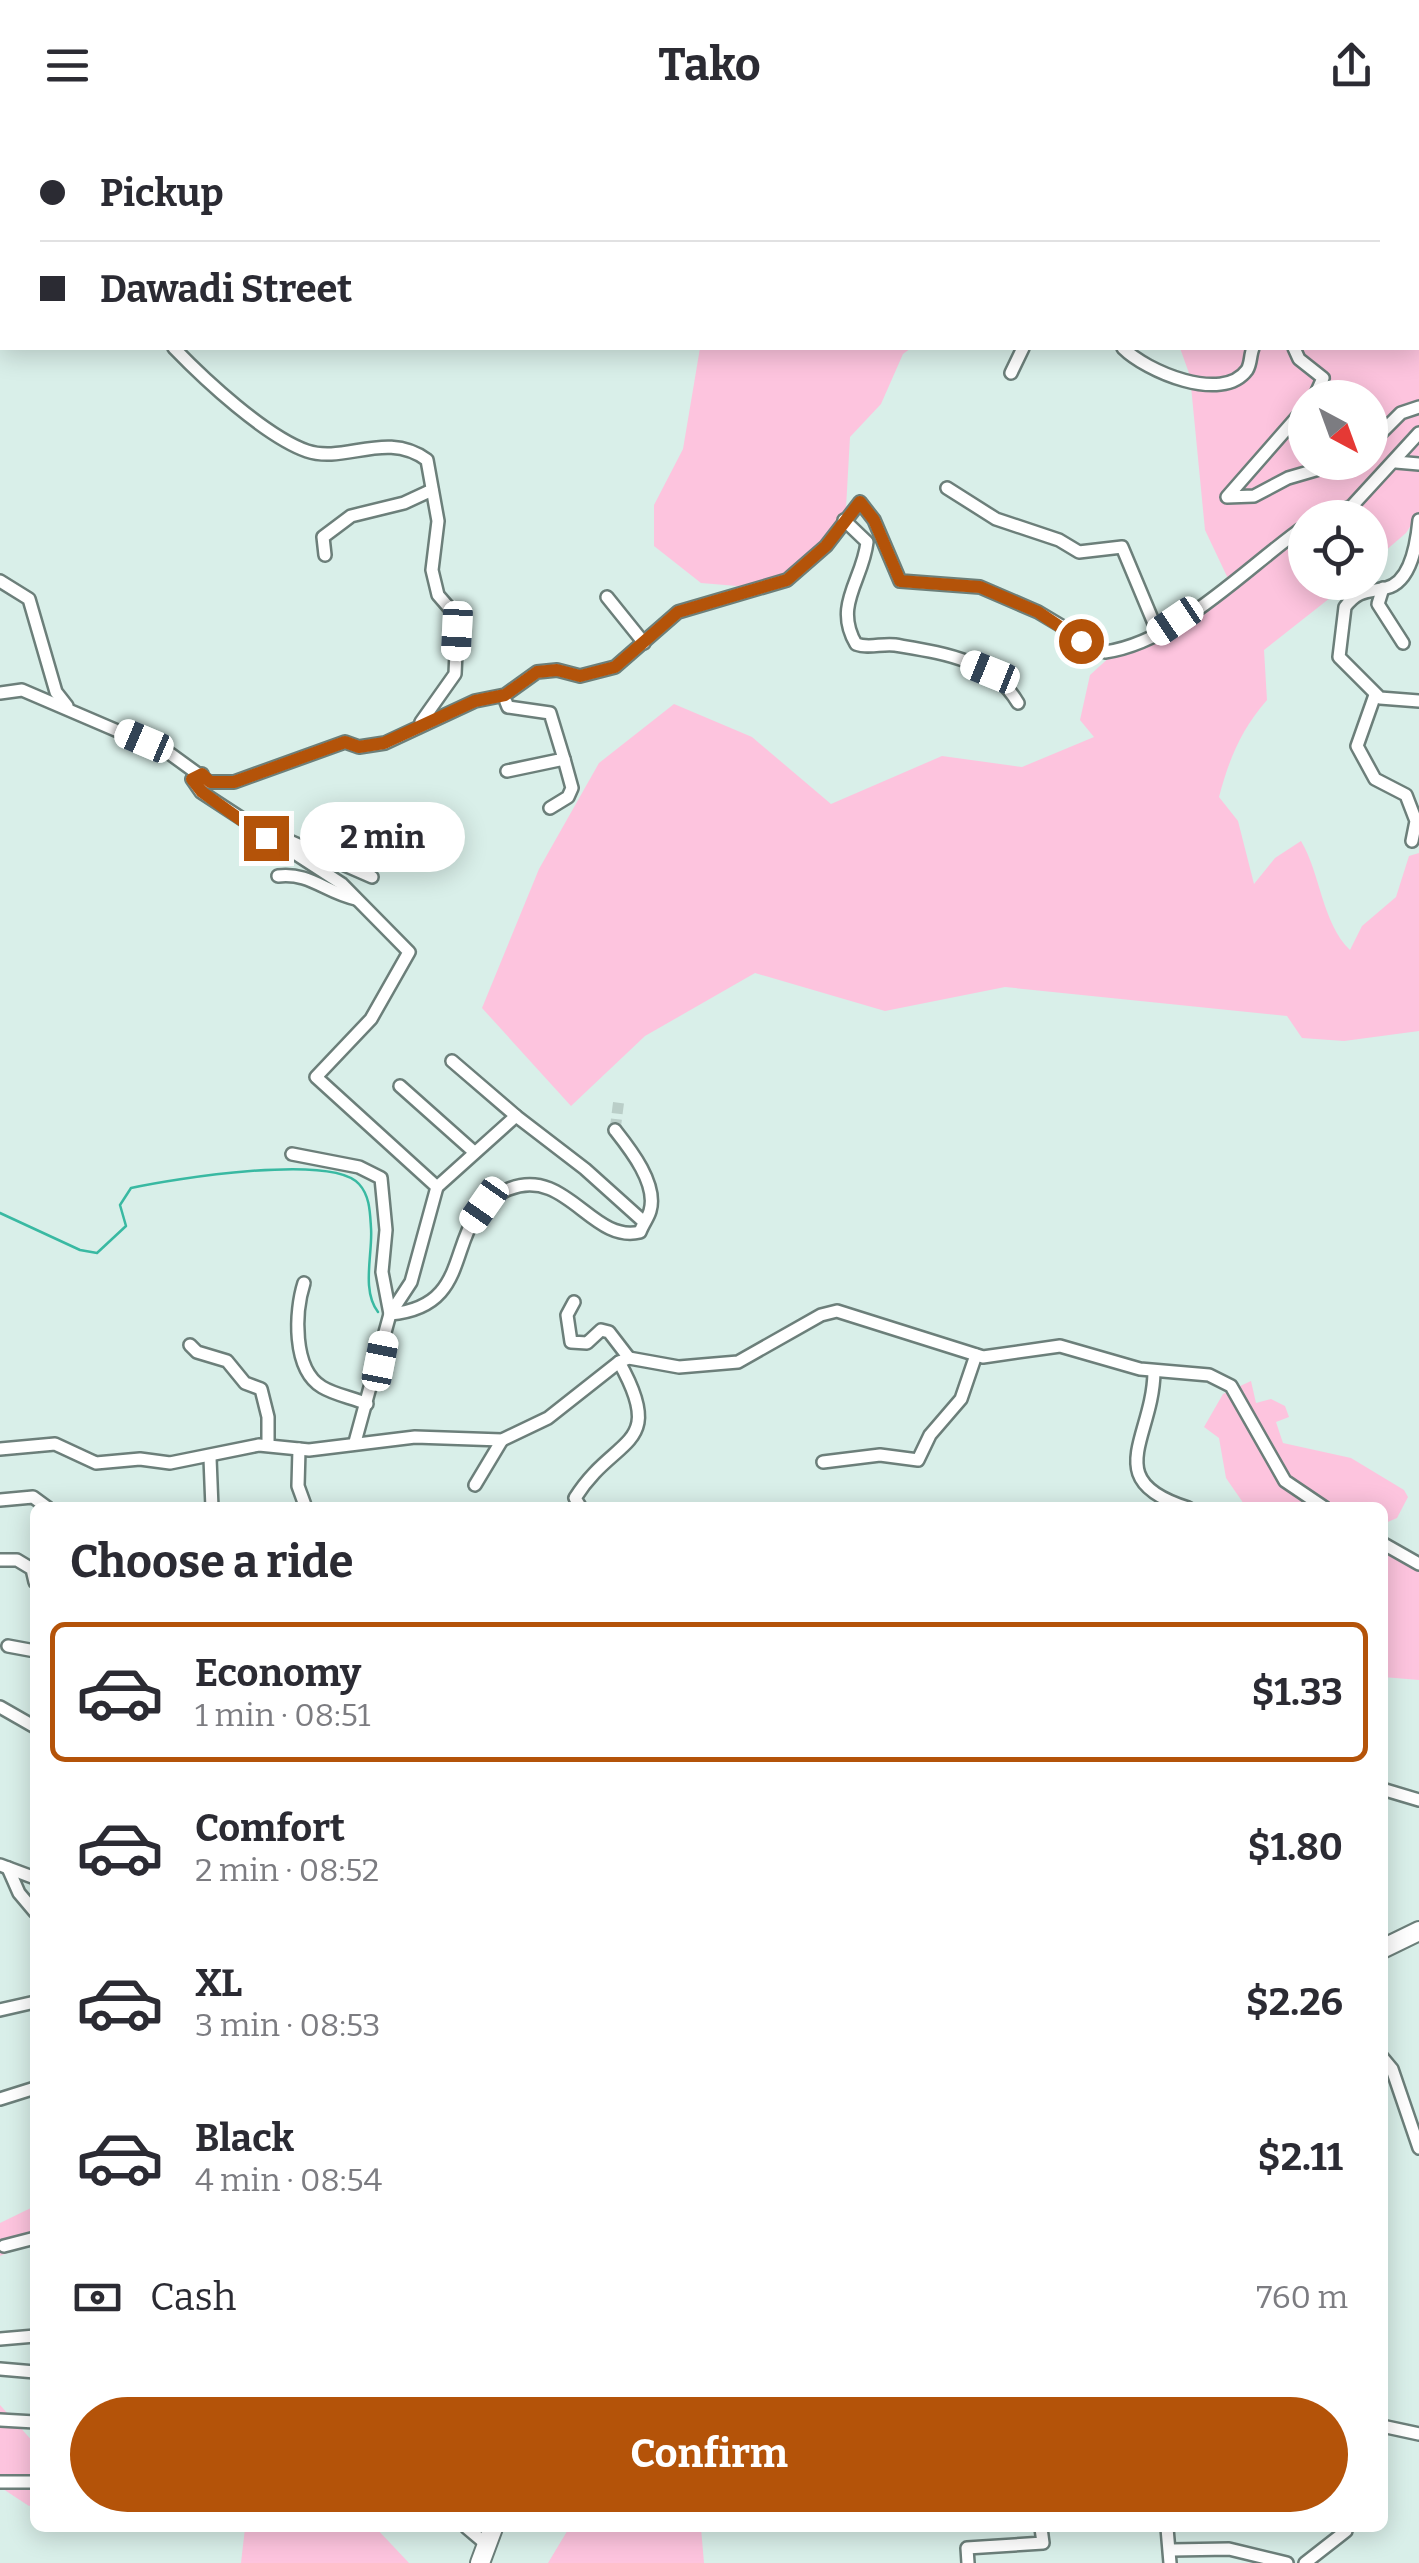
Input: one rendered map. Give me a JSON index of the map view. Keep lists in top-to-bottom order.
{
  "north": "bottom right",
  "page": {
    "header": "Tako",
    "banner": ["Pickup", "Dawadi Street"],
    "bubble": "2 min",
    "heading": "Choose a ride",
    "list": [
      {
        "name": "Economy",
        "note": "1 min · 08:51",
        "value": "$1.33"
      },
      {
        "name": "Comfort",
        "note": "2 min · 08:52",
        "value": "$1.80"
      },
      {
        "name": "XL",
        "note": "3 min · 08:53",
        "value": "$2.26"
      },
      {
        "name": "Black",
        "note": "4 min · 08:54",
        "value": "$2.11"
      }
    ],
    "pay": ["Cash", "760 m"],
    "buttons": "Confirm"
  }
}
